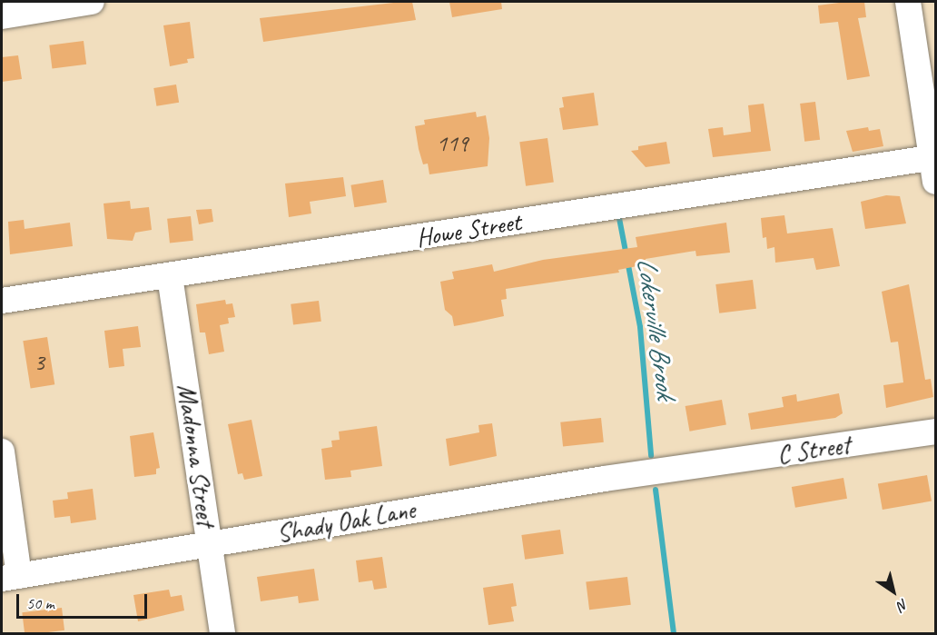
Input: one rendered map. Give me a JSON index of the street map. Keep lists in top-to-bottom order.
{
  "streets": {
    "street": [
      "Howe Street",
      "C Street",
      "Madonna Street",
      "Shady Oak Lane"
    ]
  },
  "crossings": [
    ["Howe Street", "Madonna Street"],
    ["C Street", "Shady Oak Lane"],
    ["Madonna Street", "Shady Oak Lane"]
  ],
  "water": ["Lokerville Brook"],
  "house_numbers": ["119", "3"],
  "scale_bar": "50 m",
  "north": "bottom right"
}
